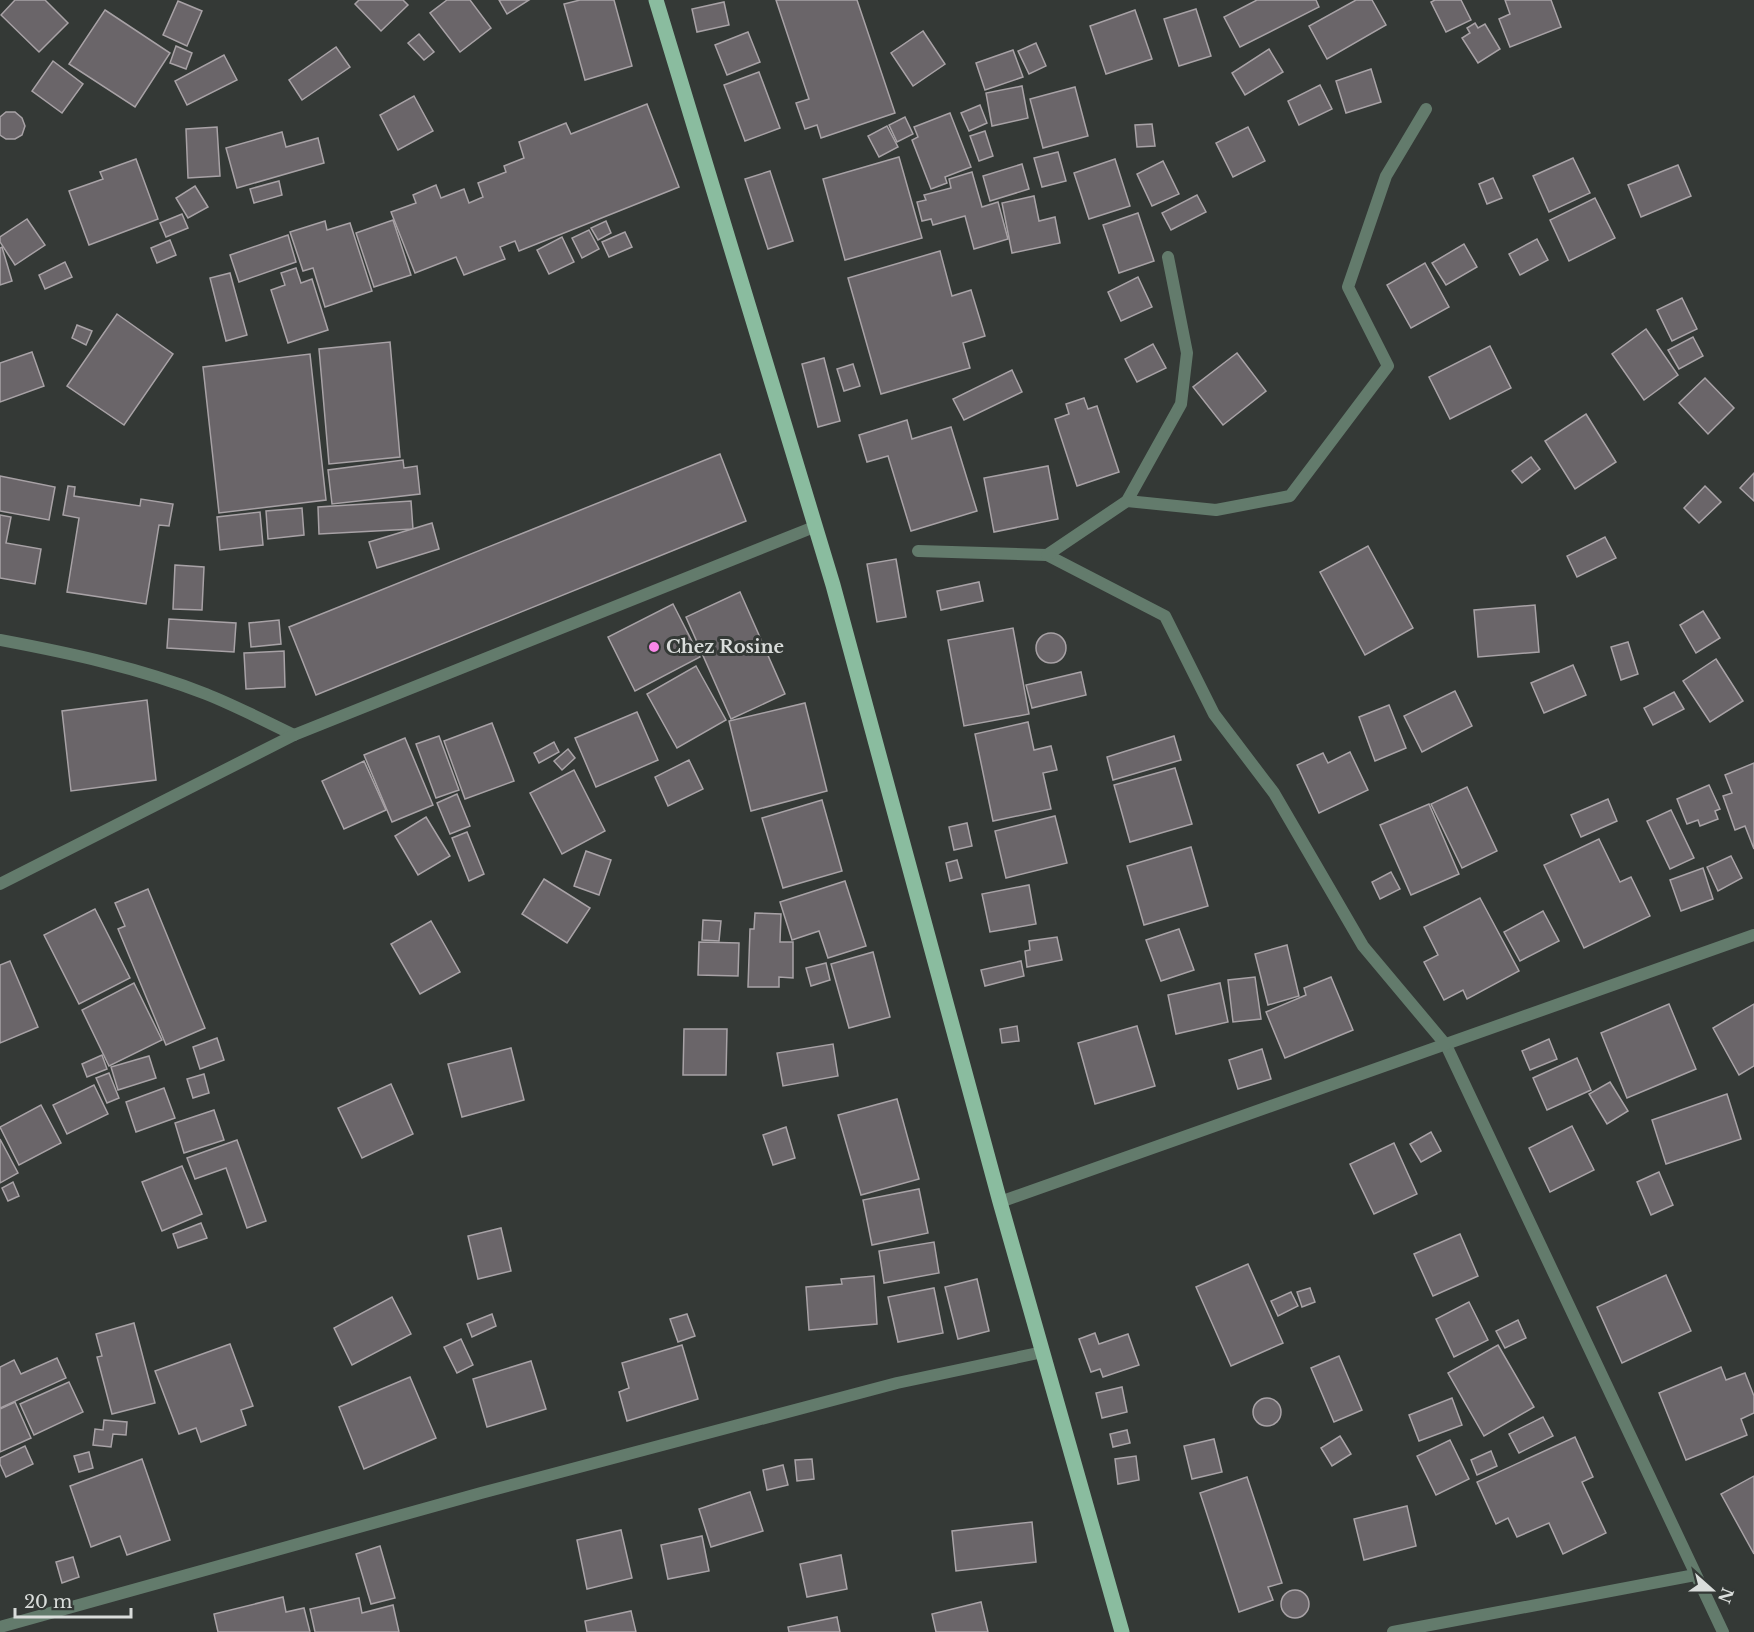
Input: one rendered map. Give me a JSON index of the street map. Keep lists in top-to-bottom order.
{
  "places": ["Chez Rosine"],
  "scale_bar": "20 m",
  "north": "right"
}
